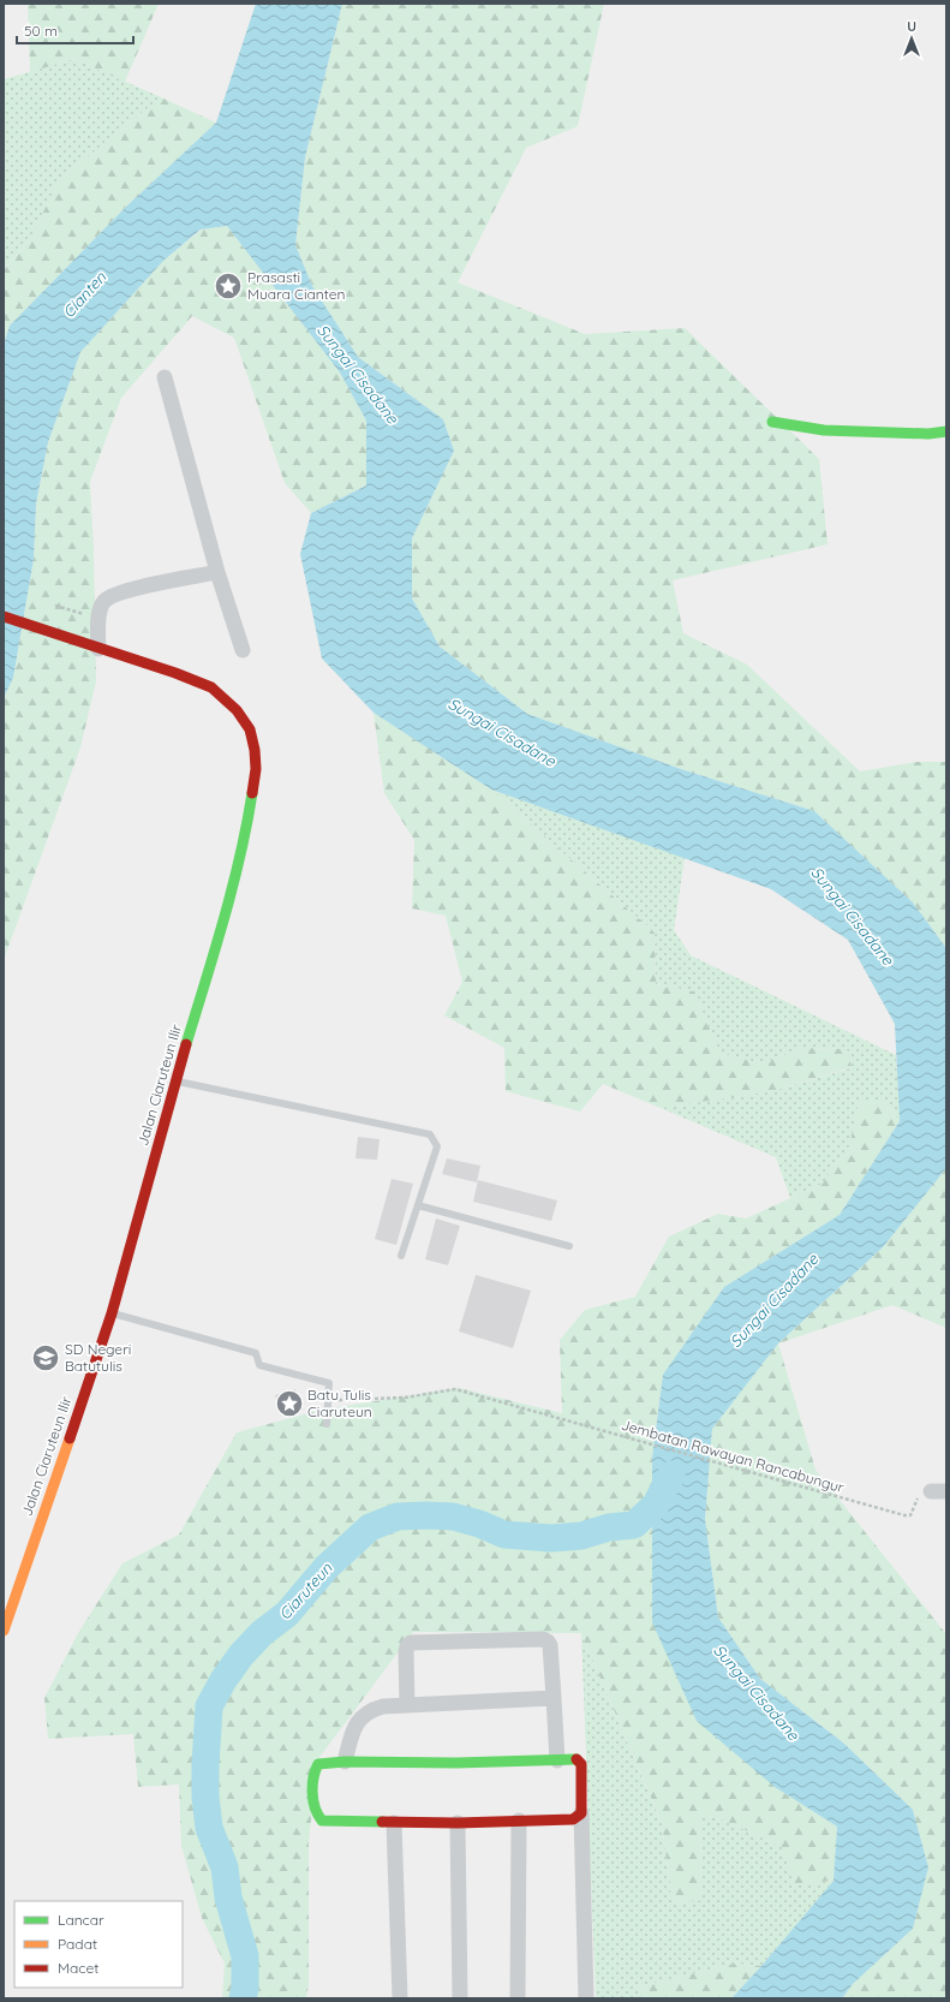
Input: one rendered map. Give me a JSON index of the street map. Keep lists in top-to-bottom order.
{
  "streets": {
    "street": ["Jalan Ciaruteun Ilir"],
    "path": ["Jembatan Rawayan Rancabungur"]
  },
  "water": ["Cianten", "Sungai Cisadane", "Ciaruteun"],
  "places": {
    "place": ["Prasasti Muara Cianten", "Batu Tulis Ciaruteun"],
    "school or university": ["SD Negeri Batutulis"]
  },
  "legend": ["Lancar", "Padat", "Macet"],
  "scale_bar": "50 m",
  "north": "top"
}
